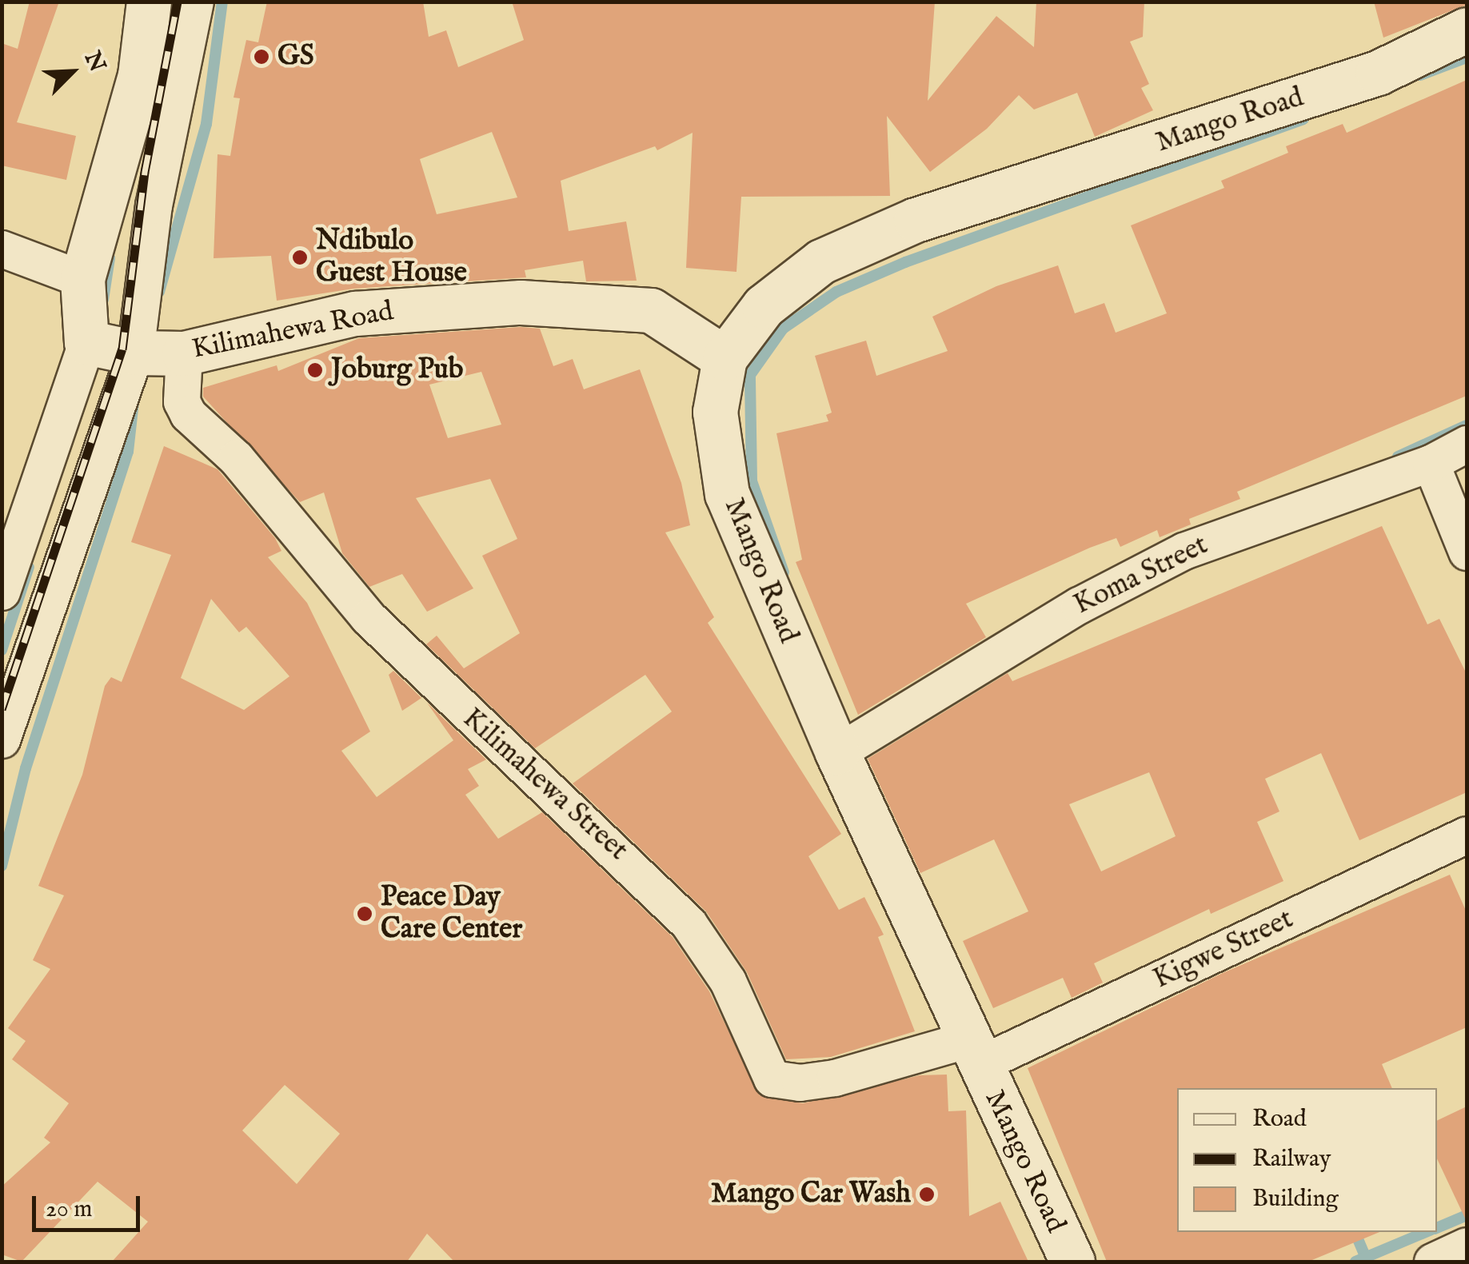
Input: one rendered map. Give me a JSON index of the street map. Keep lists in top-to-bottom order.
{
  "streets": {
    "street": [
      "Mango Road",
      "Kilimahewa Road",
      "Koma Street",
      "Kilimahewa Street",
      "Kigwe Street"
    ]
  },
  "crossings": [
    ["Mango Road", "Kilimahewa Road"],
    ["Mango Road", "Koma Street"],
    ["Mango Road", "Kilimahewa Street"],
    ["Mango Road", "Kigwe Street"],
    ["Kilimahewa Road", "Kilimahewa Street"],
    ["Kilimahewa Street", "Kigwe Street"]
  ],
  "places": [
    "GS",
    "Ndibulo Guest House",
    "Joburg Pub",
    "Peace Day Care Center",
    "Mango Car Wash"
  ],
  "legend": ["Road", "Railway", "Building"],
  "scale_bar": "20 m",
  "north": "top right"
}
